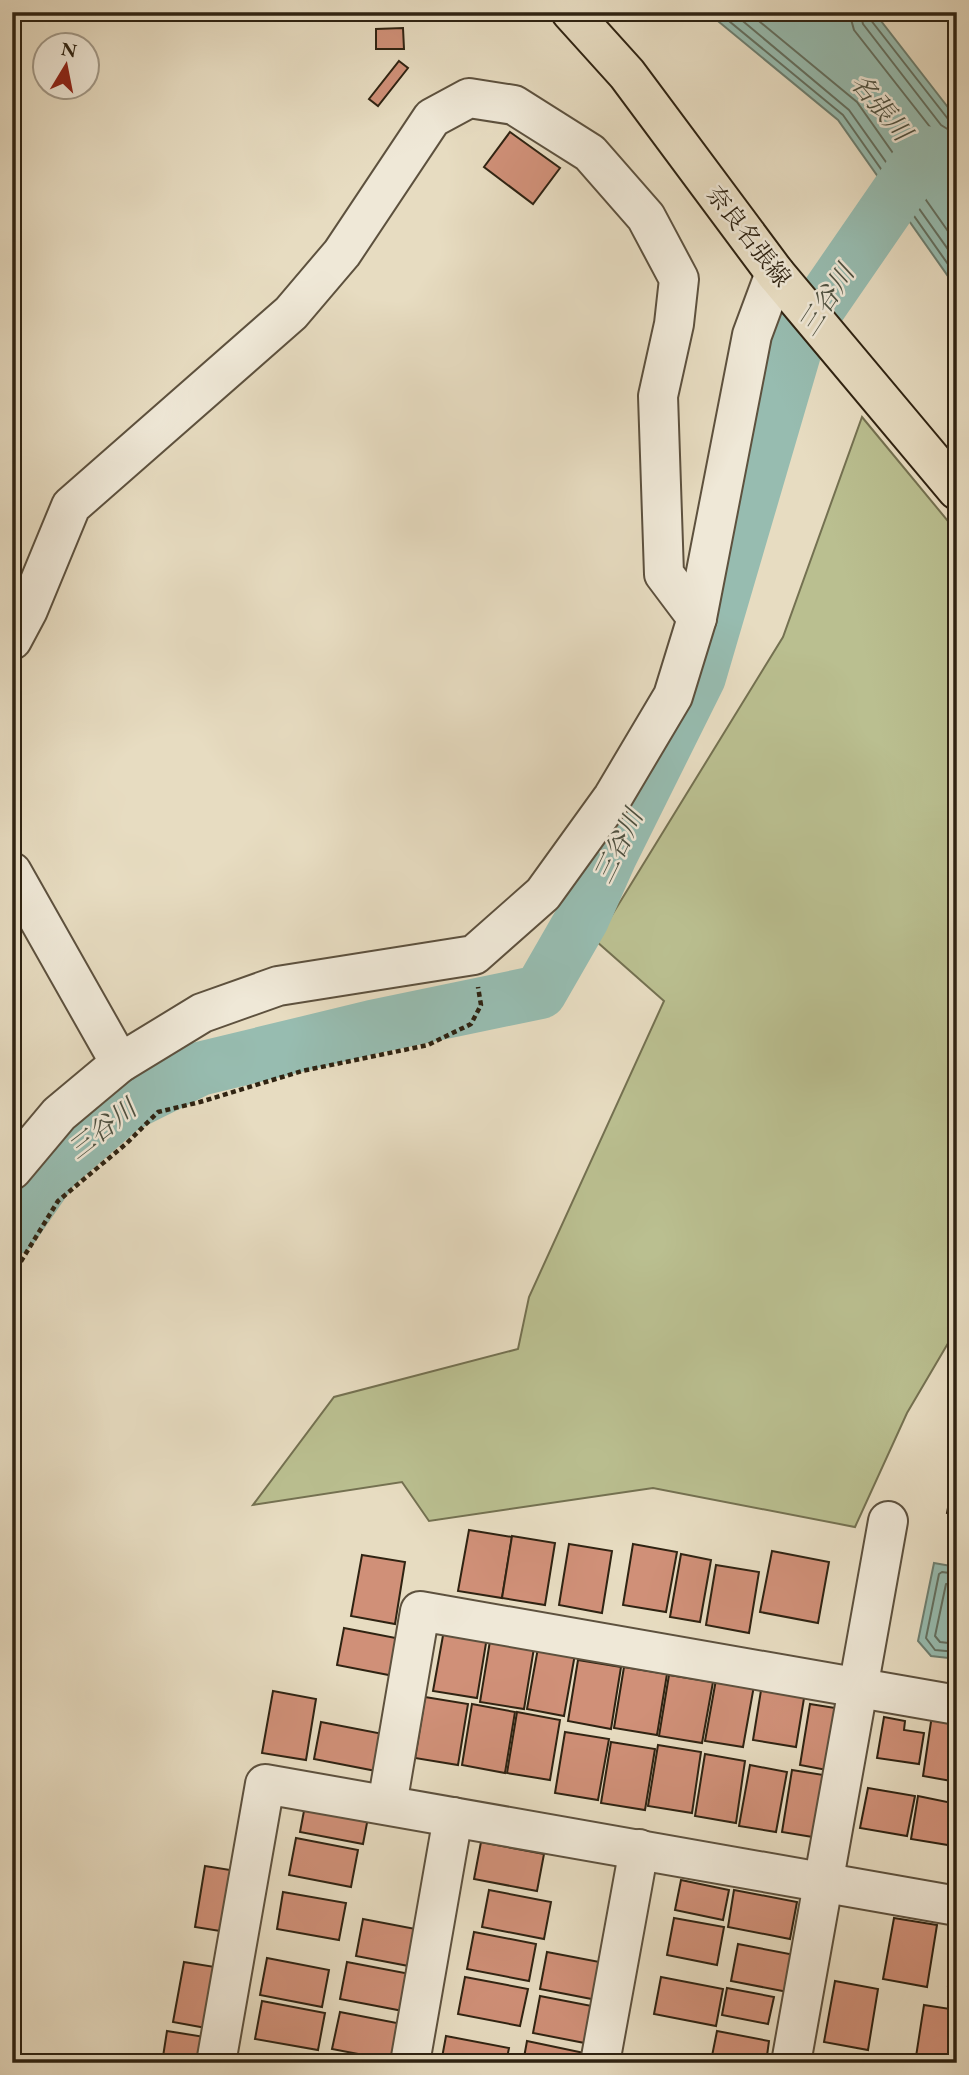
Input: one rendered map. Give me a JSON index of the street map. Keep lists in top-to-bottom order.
{
  "streets": {
    "main road": ["奈良名張線"]
  },
  "water": ["名張川", "三谷川"],
  "north": "top"
}
